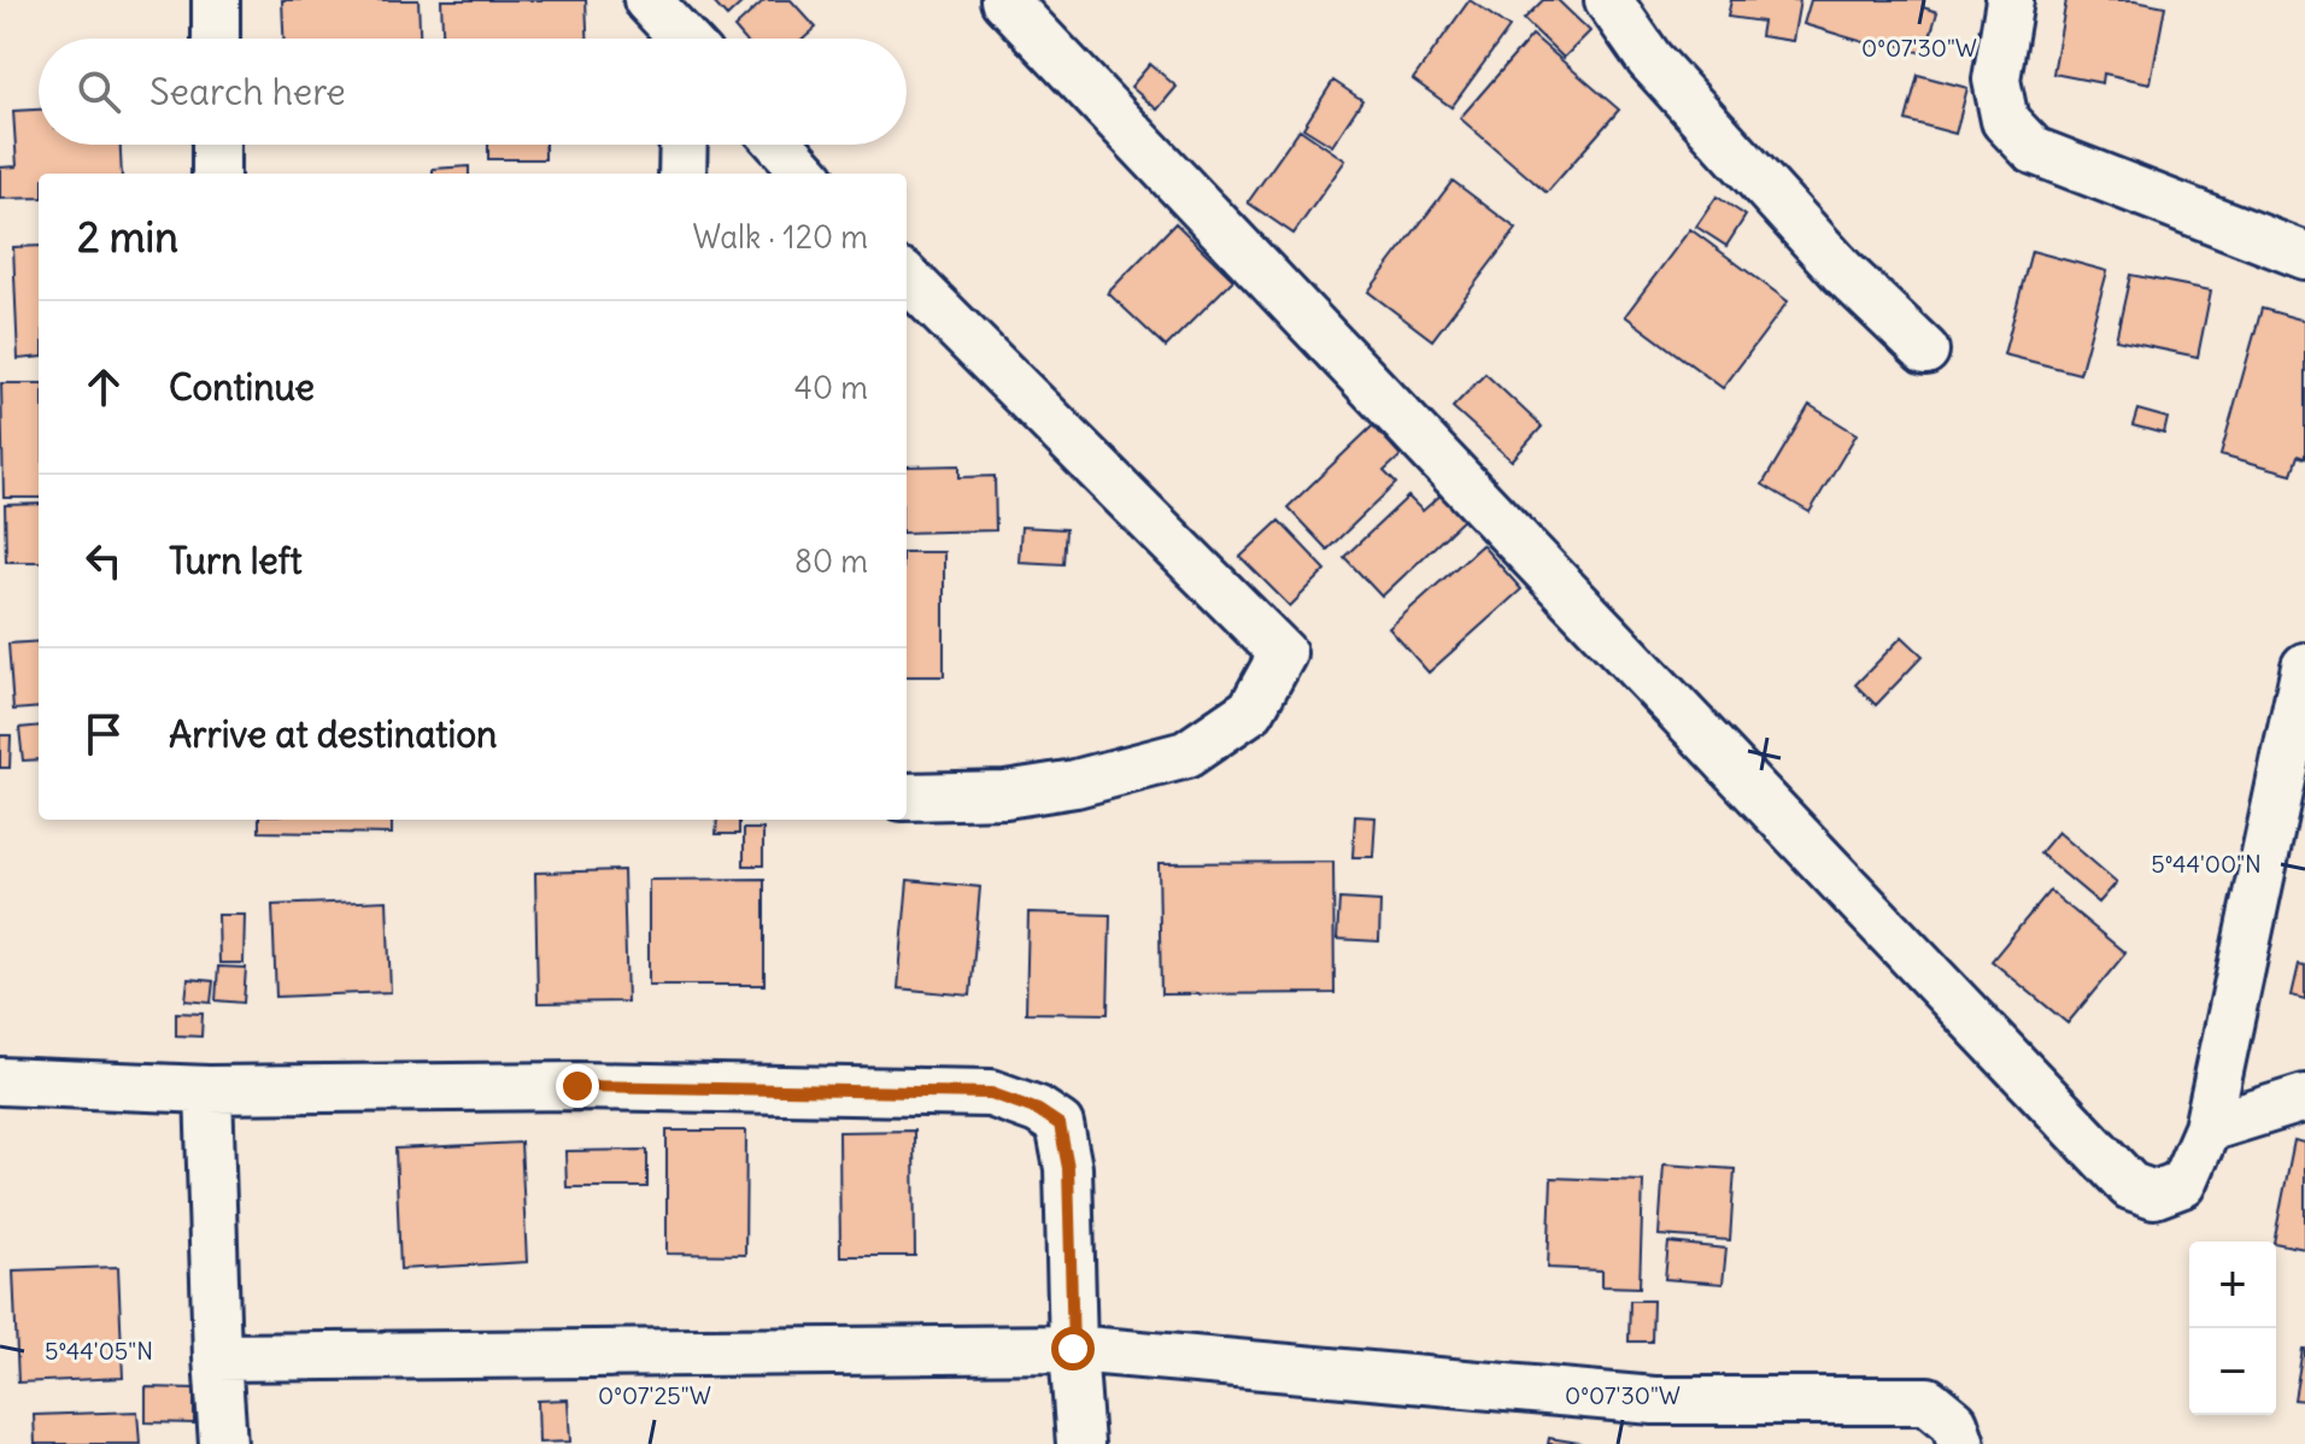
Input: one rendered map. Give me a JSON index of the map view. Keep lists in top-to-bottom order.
{
  "page": {
    "search": "Search here",
    "heading": ["2 min", "Walk · 120 m"],
    "list": [
      ["Continue", "40 m"],
      ["Turn left", "80 m"],
      "Arrive at destination"
    ],
    "map_buttons": ["+", "−"]
  },
  "coordinates": [
    "0°07'30\"W",
    "5°44'00\"N",
    "5°44'05\"N",
    "0°07'25\"W"
  ]
}
